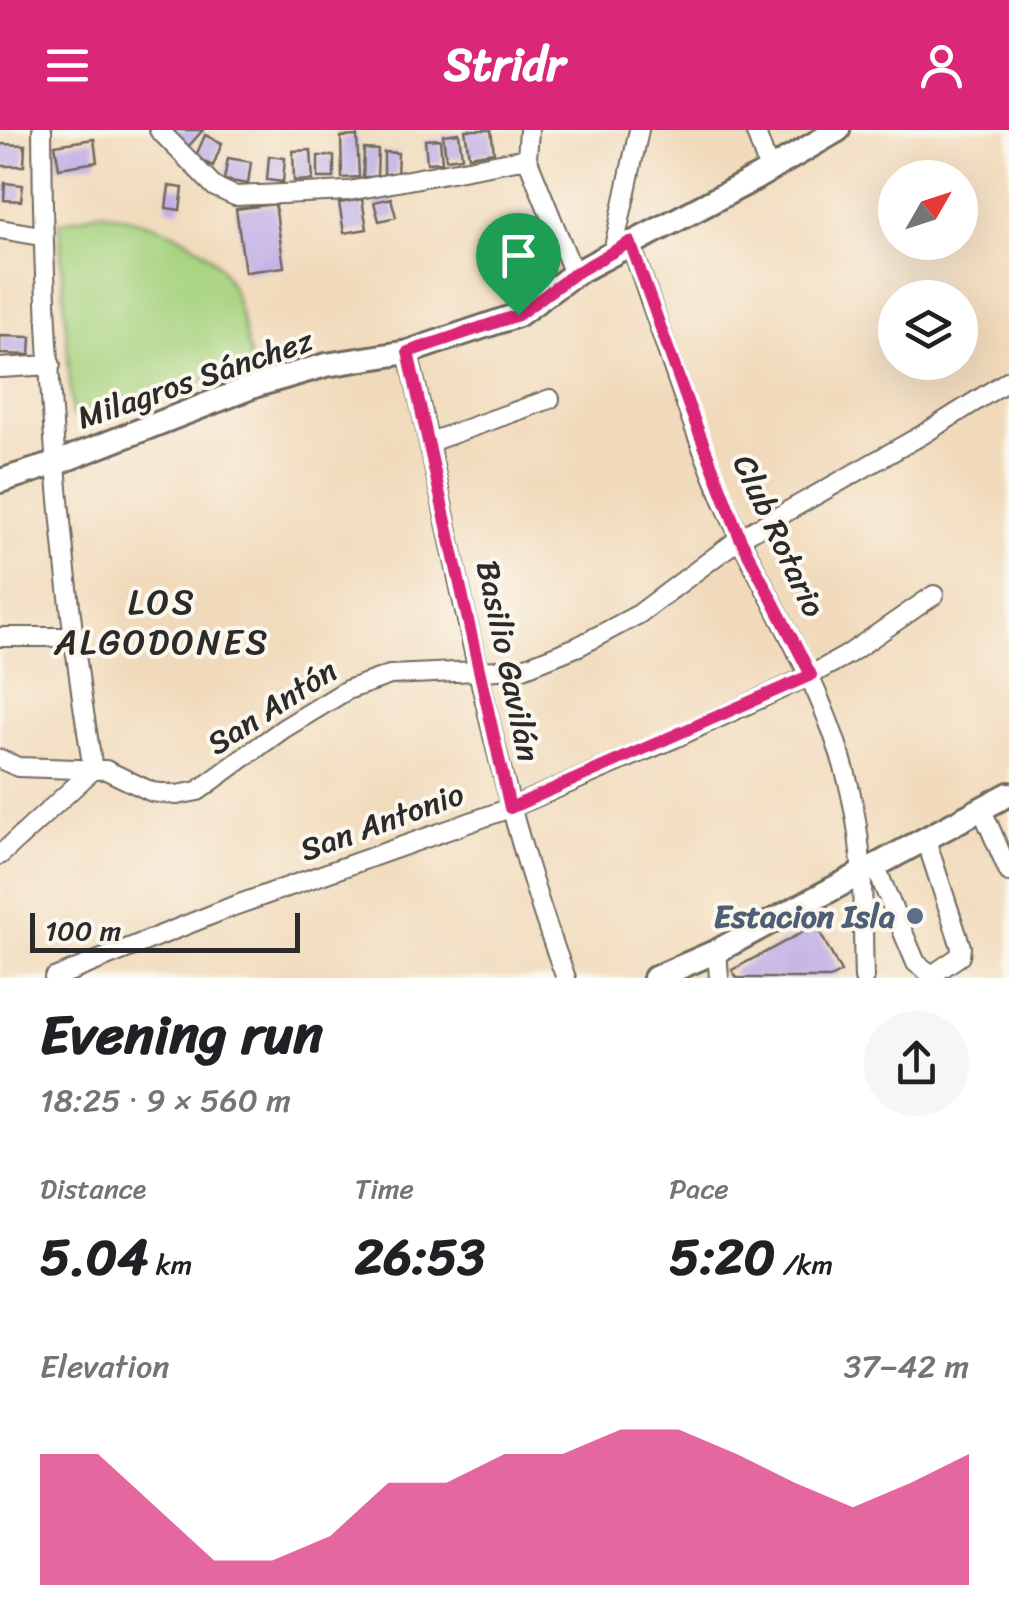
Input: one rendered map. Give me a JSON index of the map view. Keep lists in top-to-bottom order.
{
  "streets": {
    "main road": ["Milagros Sánchez"],
    "street": [
      "Club Rotario",
      "Basilio Gavilán",
      "San Antón",
      "San Antonio"
    ]
  },
  "crossings": [
    ["Milagros Sánchez", "Club Rotario"],
    ["Milagros Sánchez", "Basilio Gavilán"],
    ["Club Rotario", "San Antón"],
    ["Club Rotario", "San Antonio"],
    ["Basilio Gavilán", "San Antón"],
    ["Basilio Gavilán", "San Antonio"]
  ],
  "districts": ["LOS ALGODONES"],
  "places": ["Estacion Isla"],
  "scale_bar": "100 m",
  "north": "top right",
  "page": {
    "header": "Stridr",
    "scale": "100 m",
    "heading": ["Evening run", "18:25 · 9 × 560 m"],
    "stats": [
      ["Distance", "5.04 km"],
      ["Time", "26:53"],
      ["Pace", "5:20 /km"]
    ],
    "chart": ["Elevation", "37–42 m"]
  }
}
